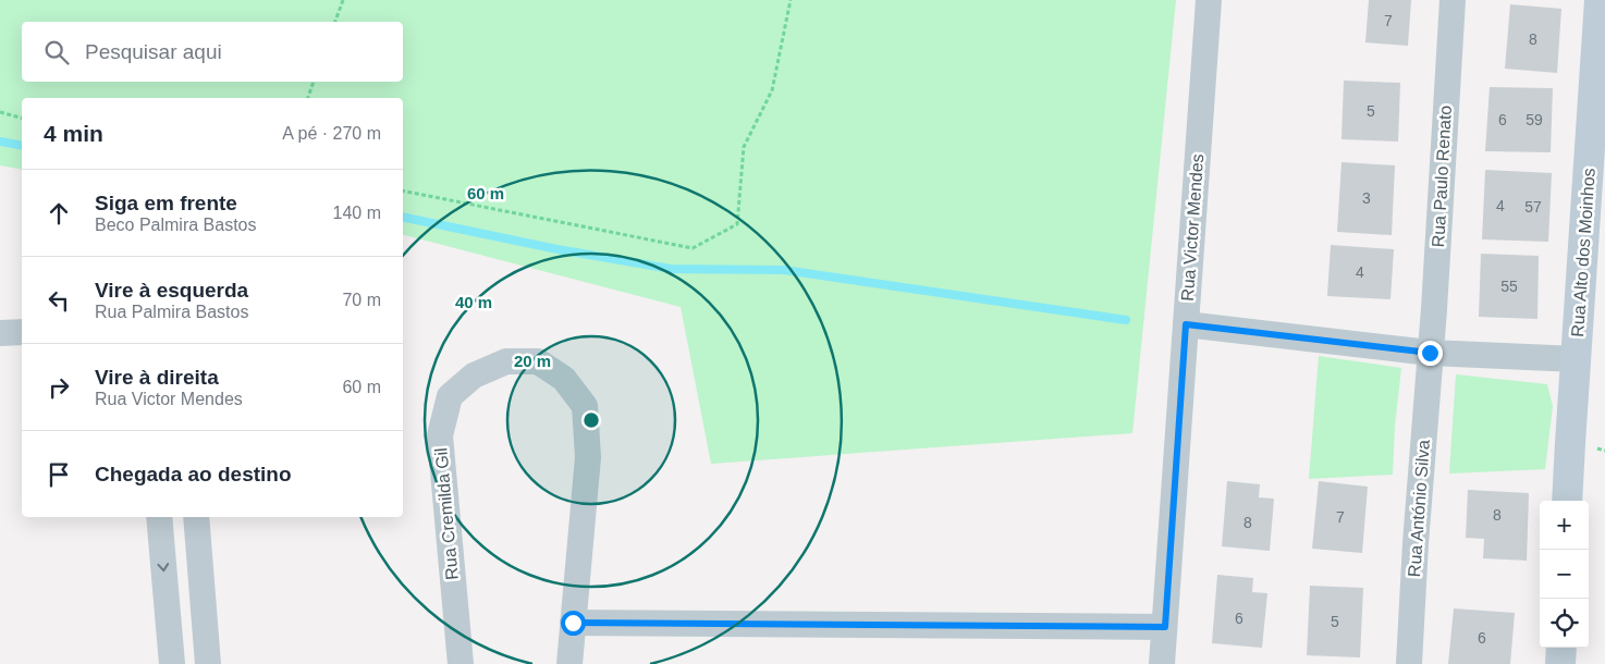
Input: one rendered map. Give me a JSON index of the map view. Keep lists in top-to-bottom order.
{
  "streets": {
    "street": [
      "Rua Paulo Renato",
      "Rua Victor Mendes",
      "Rua Alto dos Moinhos",
      "Rua António Silva",
      "Rua Cremilda Gil"
    ]
  },
  "crossings": [
    ["Rua Paulo Renato", "Rua Victor Mendes"],
    ["Rua Paulo Renato", "Rua António Silva"],
    ["Rua Victor Mendes", "Rua Alto dos Moinhos"],
    ["Rua Victor Mendes", "Rua António Silva"]
  ],
  "house_numbers": [
    "7",
    "8",
    "5",
    "6",
    "59",
    "3",
    "4",
    "57",
    "4",
    "55",
    "8",
    "7",
    "8",
    "6",
    "5",
    "6"
  ],
  "page": {
    "search": "Pesquisar aqui",
    "heading": ["4 min", "A pé · 270 m"],
    "list": [
      ["Siga em frente", "Beco Palmira Bastos", "140 m"],
      ["Vire à esquerda", "Rua Palmira Bastos", "70 m"],
      ["Vire à direita", "Rua Victor Mendes", "60 m"],
      "Chegada ao destino"
    ],
    "map_buttons": ["+", "−"]
  },
  "rings": ["60 m", "40 m", "20 m"]
}
